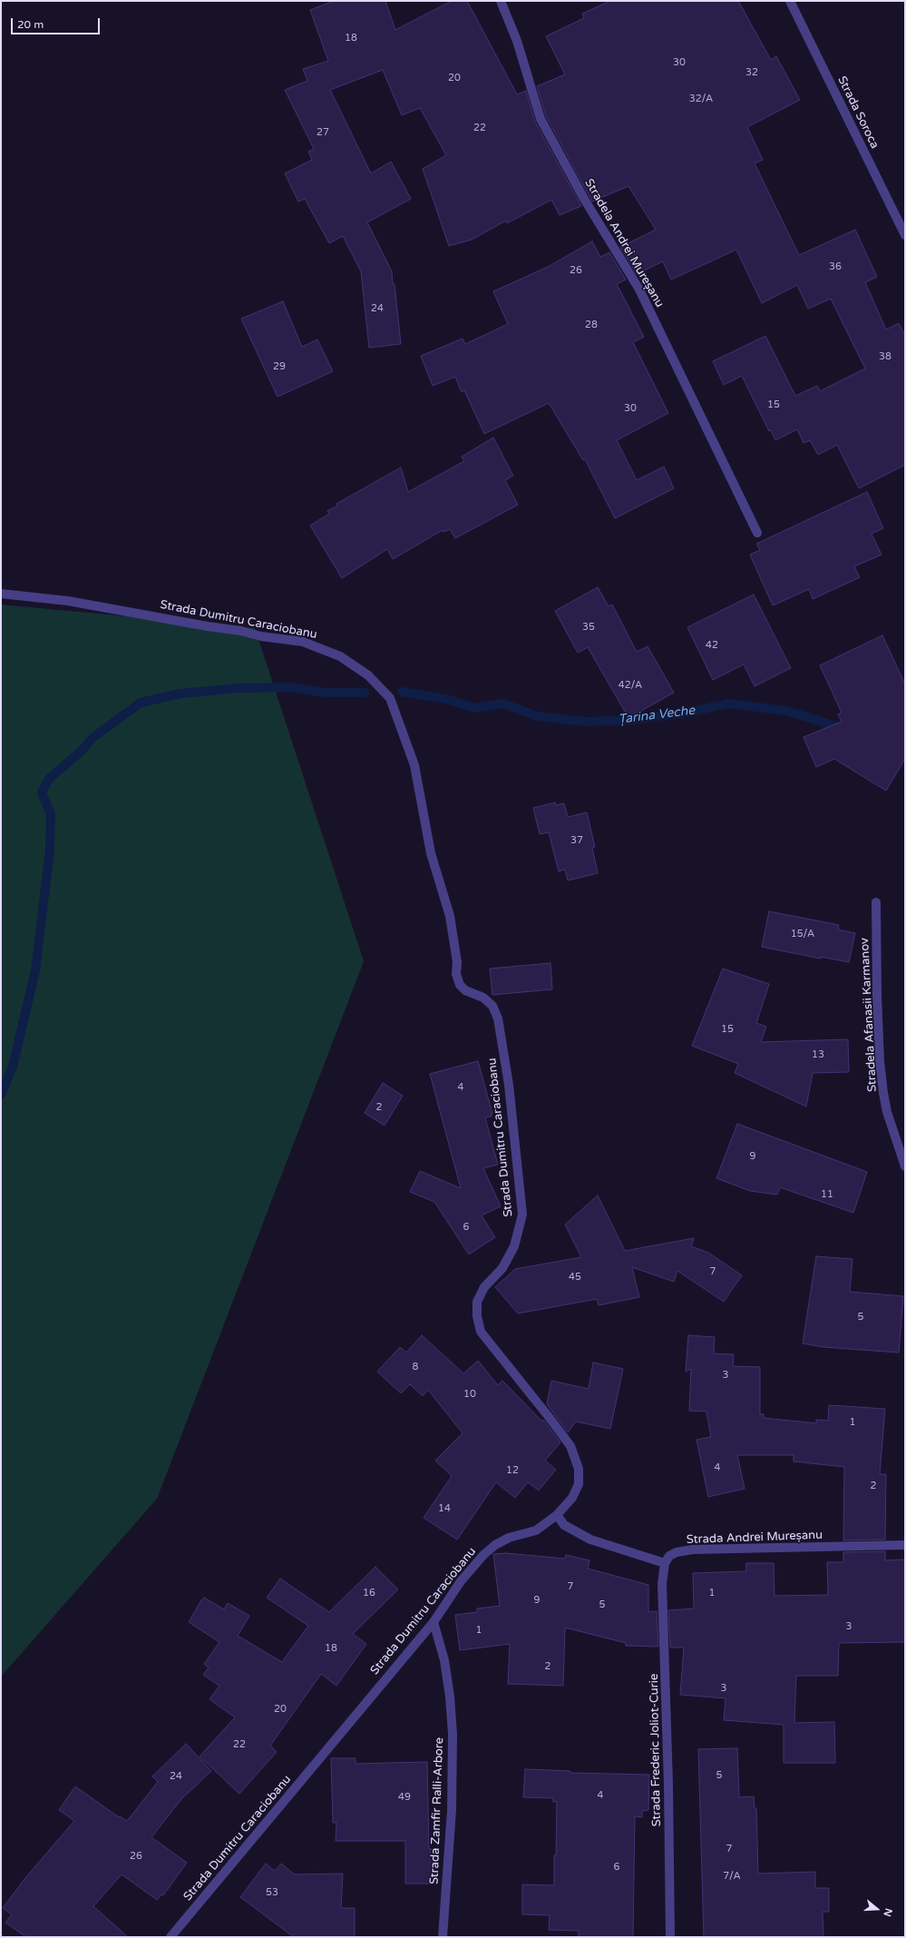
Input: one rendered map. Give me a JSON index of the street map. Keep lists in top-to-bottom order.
{
  "streets": {
    "street": [
      "Strada Soroca",
      "Stradela Andrei Mureșanu",
      "Strada Dumitru Caraciobanu",
      "Stradela Afanasii Karmanov",
      "Strada Andrei Mureșanu",
      "Strada Frederic Joliot-Curie",
      "Strada Zamfir Ralli-Arbore"
    ]
  },
  "crossings": [
    ["Strada Dumitru Caraciobanu", "Strada Zamfir Ralli-Arbore"],
    ["Strada Andrei Mureșanu", "Strada Frederic Joliot-Curie"]
  ],
  "water": ["Țarina Veche"],
  "house_numbers": [
    "18",
    "30",
    "32",
    "20",
    "32/A",
    "22",
    "27",
    "36",
    "26",
    "24",
    "28",
    "38",
    "29",
    "15",
    "30",
    "35",
    "42",
    "42/A",
    "37",
    "15/A",
    "15",
    "13",
    "4",
    "2",
    "9",
    "11",
    "6",
    "7",
    "45",
    "5",
    "8",
    "3",
    "10",
    "1",
    "4",
    "12",
    "2",
    "14",
    "7",
    "16",
    "1",
    "9",
    "5",
    "3",
    "1",
    "18",
    "2",
    "3",
    "20",
    "22",
    "5",
    "24",
    "4",
    "49",
    "7",
    "26",
    "6",
    "7/A",
    "53"
  ],
  "scale_bar": "20 m",
  "north": "right"
}
